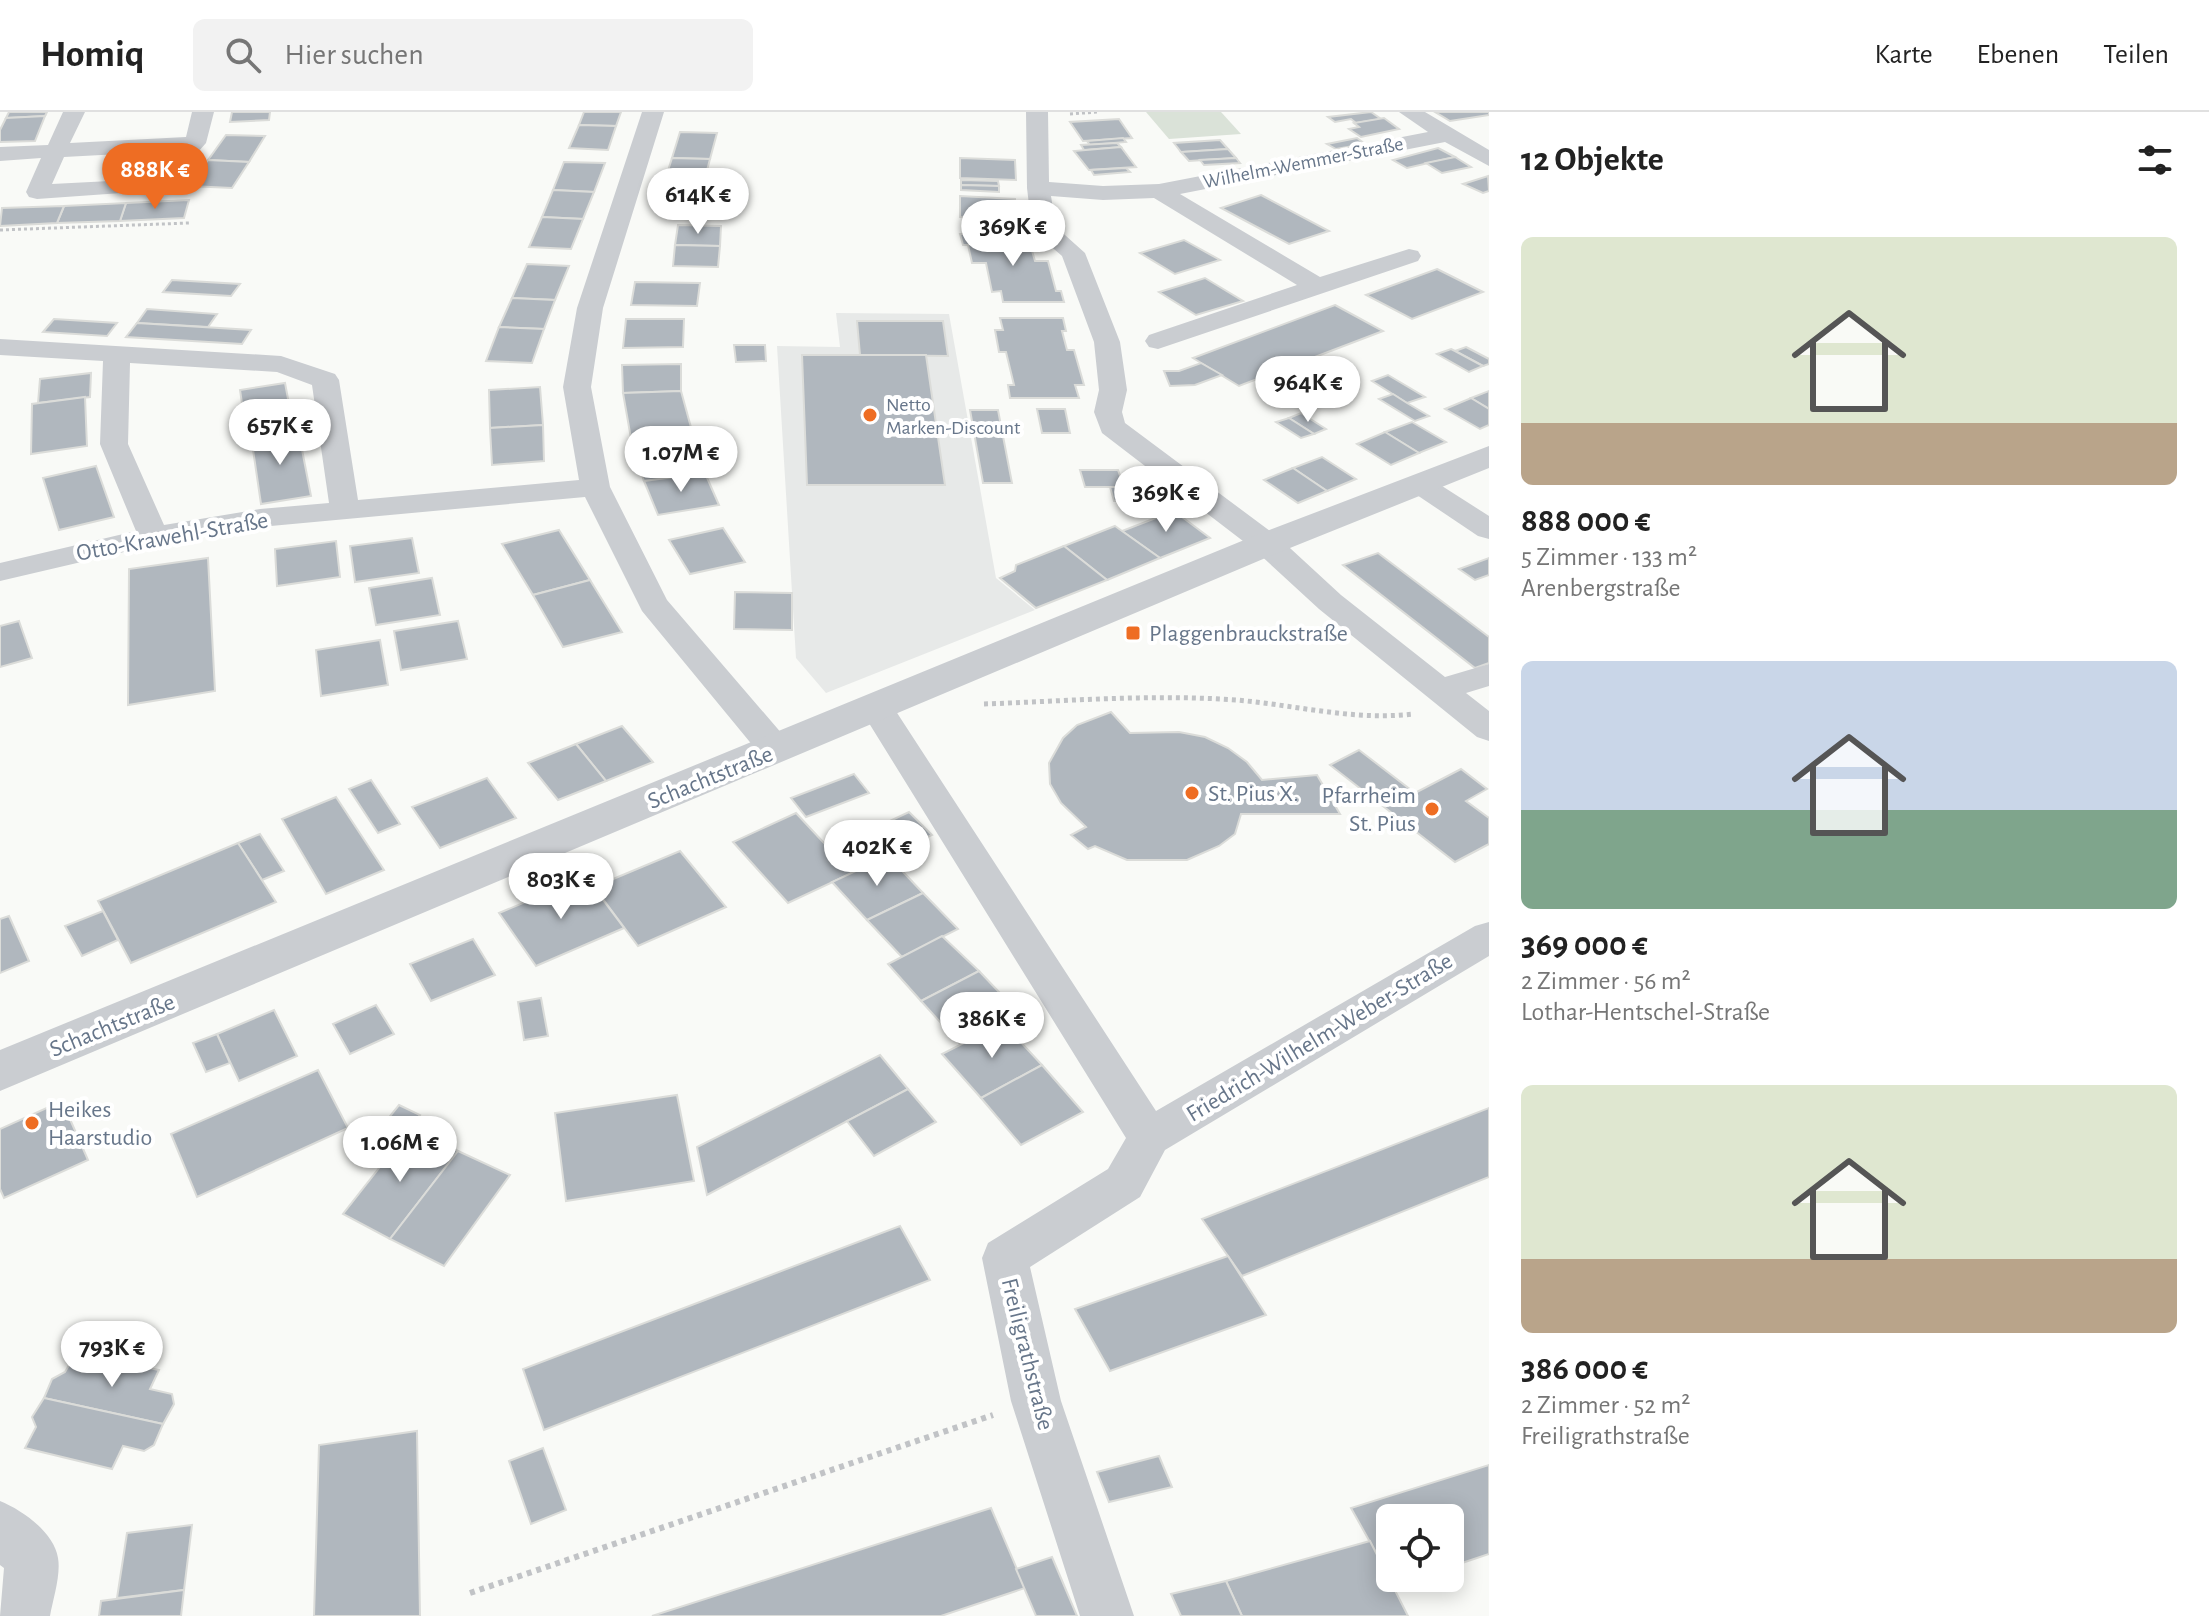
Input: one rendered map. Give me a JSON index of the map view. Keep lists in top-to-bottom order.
{
  "streets": {
    "street": [
      "Wilhelm-Wemmer-Straße",
      "Otto-Krawehl-Straße",
      "Schachtstraße",
      "Friedrich-Wilhelm-Weber-Straße",
      "Freiligrathstraße"
    ]
  },
  "crossings": [
    ["Friedrich-Wilhelm-Weber-Straße", "Freiligrathstraße"]
  ],
  "places": {
    "other": [
      "Netto Marken-Discount",
      "St. Pius X.",
      "Pfarrheim St. Pius",
      "Heikes Haarstudio"
    ],
    "transit": ["Plaggenbrauckstraße"]
  },
  "page": {
    "header": "Homiq",
    "search": "Hier suchen",
    "nav": ["Karte", "Ebenen", "Teilen"],
    "heading": "12 Objekte",
    "price": [
      "888K €",
      "614K €",
      "369K €",
      "964K €",
      "657K €",
      "1.07M €",
      "369K €",
      "402K €",
      "803K €",
      "386K €",
      "1.06M €",
      "793K €"
    ],
    "list": [
      {
        "name": "888 000 €",
        "note": "5 Zimmer · 133 m² · Arenbergstraße"
      },
      {
        "name": "369 000 €",
        "note": "2 Zimmer · 56 m² · Lothar-Hentschel-Straße"
      },
      {
        "name": "386 000 €",
        "note": "2 Zimmer · 52 m² · Freiligrathstraße"
      }
    ]
  }
}
